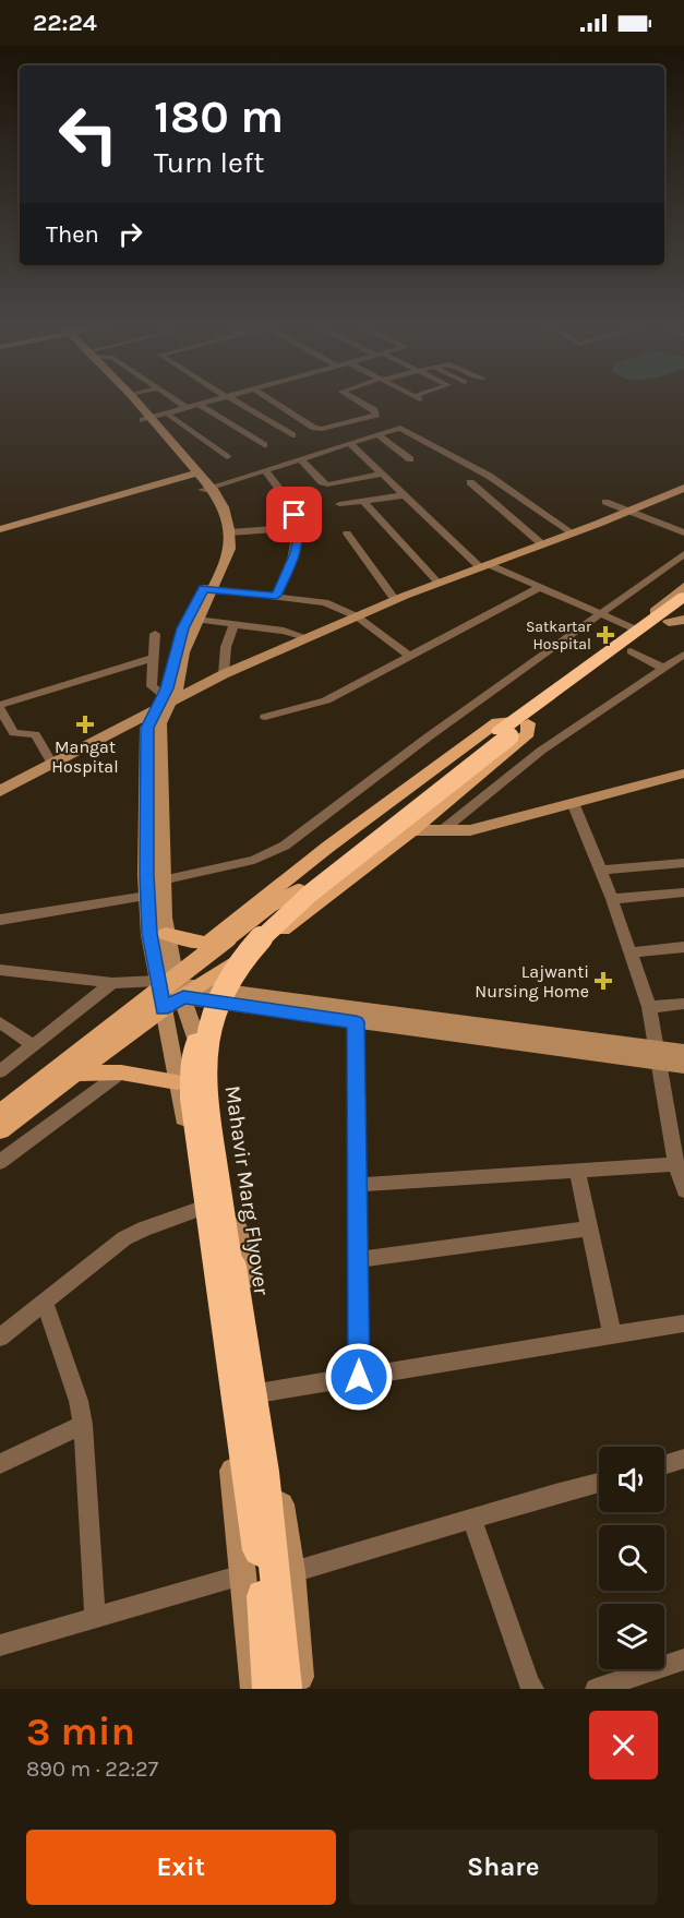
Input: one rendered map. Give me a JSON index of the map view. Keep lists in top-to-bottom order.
{
  "streets": {
    "highway": ["Mahavir Marg Flyover"]
  },
  "places": {
    "health": ["Satkartar Hospital", "Mangat Hospital", "Lajwanti Nursing Home"]
  },
  "page": {
    "status": "22:24",
    "turn": ["180 m", "Turn left"],
    "then": "Then",
    "heading": ["3 min", "890 m · 22:27"],
    "buttons": ["Exit", "Share"]
  }
}
